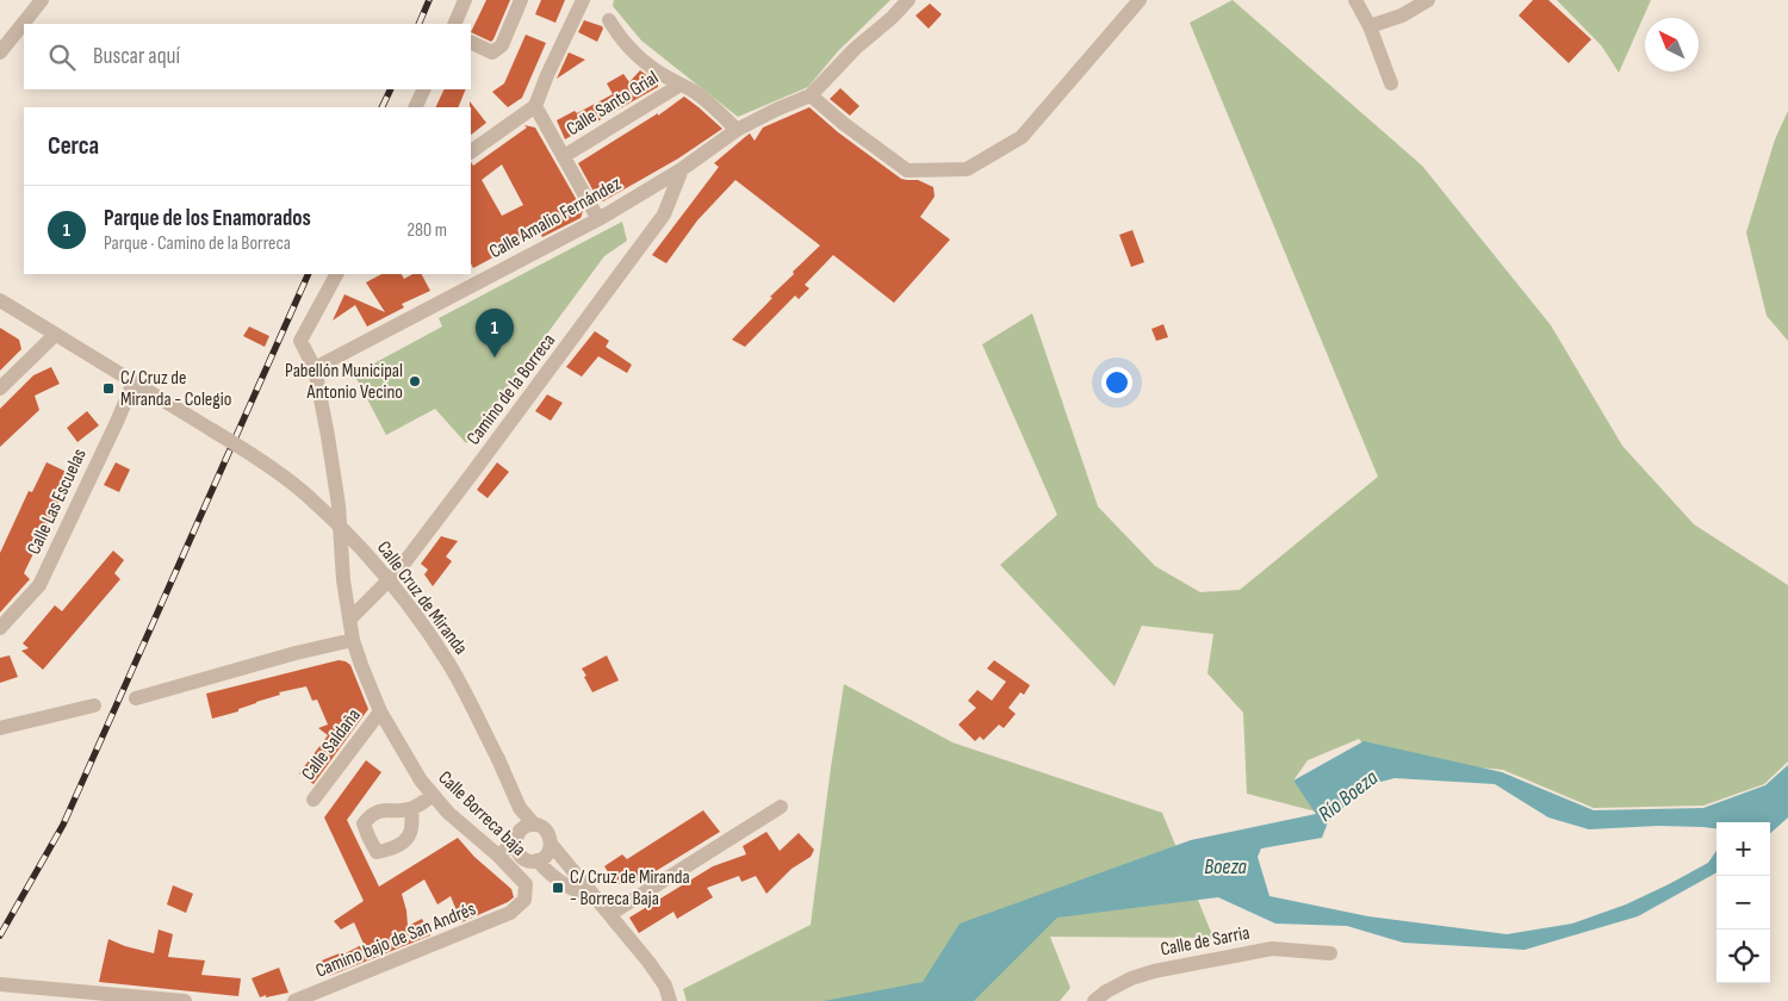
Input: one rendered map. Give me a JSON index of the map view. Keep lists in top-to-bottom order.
{
  "streets": {
    "street": [
      "Calle Santo Grial",
      "Calle Amalio Fernández",
      "Camino de la Borreca",
      "Calle Las Escuelas",
      "Calle Cruz de Miranda",
      "Calle Saldaña",
      "Calle Borreca baja",
      "Camino bajo de San Andrés",
      "Calle de Sarria"
    ]
  },
  "crossings": [
    ["Calle Santo Grial", "Calle Amalio Fernández"],
    ["Calle Amalio Fernández", "Camino de la Borreca"],
    ["Calle Amalio Fernández", "Calle Borreca baja"],
    ["Camino de la Borreca", "Calle Borreca baja"],
    ["Calle Las Escuelas", "Calle Cruz de Miranda"],
    ["Calle Saldaña", "Calle Borreca baja"],
    ["Calle Borreca baja", "Camino bajo de San Andrés"]
  ],
  "water": ["Río Boeza", "Boeza"],
  "places": {
    "other": ["Pabellón Municipal Antonio Vecino"],
    "transit": ["C/ Cruz de Miranda - Colegio", "C/ Cruz de Miranda - Borreca Baja"]
  },
  "north": "top left",
  "page": {
    "search": "Buscar aquí",
    "heading": "Cerca",
    "list": [
      {
        "mark": "1",
        "name": "Parque de los Enamorados",
        "note": "Parque · Camino de la Borreca",
        "value": "280 m"
      }
    ],
    "pins": "1",
    "map_buttons": ["+", "−"]
  }
}
